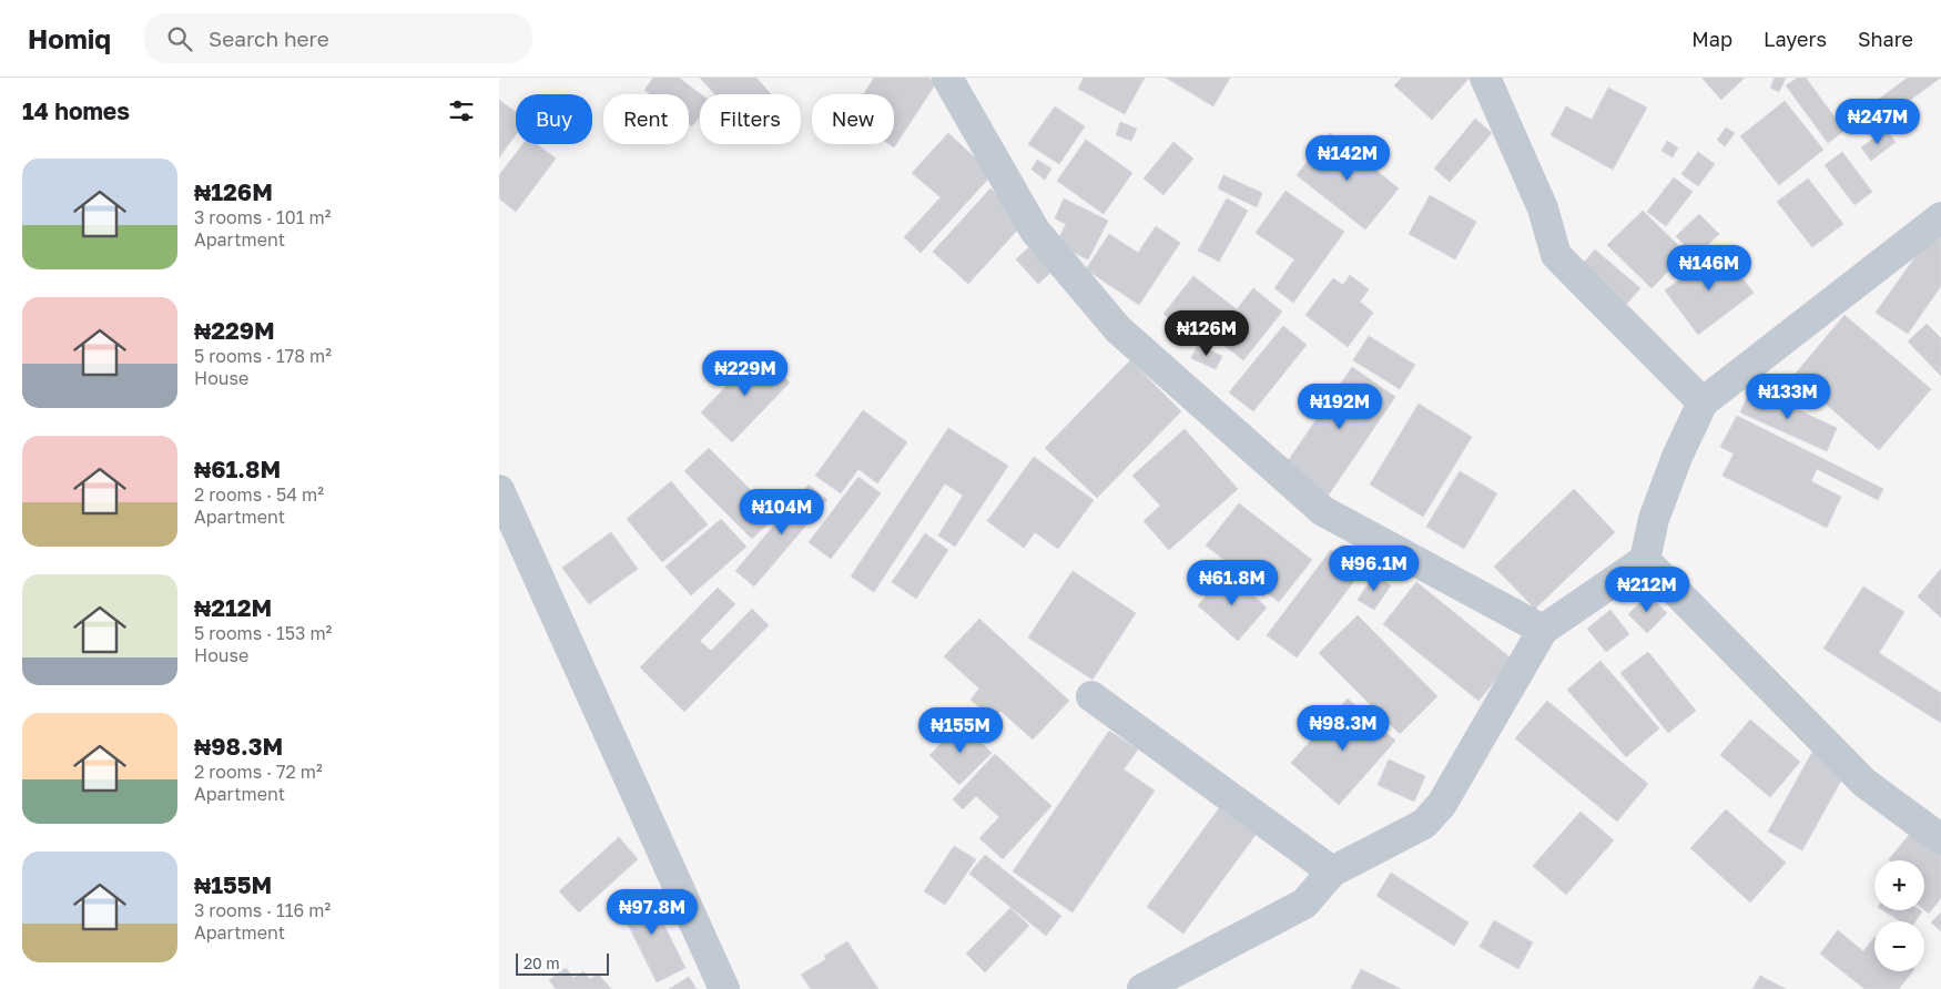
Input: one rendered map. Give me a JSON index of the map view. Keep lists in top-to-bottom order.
{
  "scale_bar": "20 m",
  "page": {
    "header": "Homiq",
    "search": "Search here",
    "nav": ["Map", "Layers", "Share"],
    "heading": "14 homes",
    "chip": [
      "Buy",
      "Rent",
      "Filters",
      "New"
    ],
    "price": [
      "₦247M",
      "₦142M",
      "₦146M",
      "₦126M",
      "₦229M",
      "₦133M",
      "₦192M",
      "₦104M",
      "₦96.1M",
      "₦61.8M",
      "₦212M",
      "₦98.3M",
      "₦155M",
      "₦97.8M"
    ],
    "list": [
      {
        "name": "₦126M",
        "note": "3 rooms · 101 m² · Apartment"
      },
      {
        "name": "₦229M",
        "note": "5 rooms · 178 m² · House"
      },
      {
        "name": "₦61.8M",
        "note": "2 rooms · 54 m² · Apartment"
      },
      {
        "name": "₦212M",
        "note": "5 rooms · 153 m² · House"
      },
      {
        "name": "₦98.3M",
        "note": "2 rooms · 72 m² · Apartment"
      },
      {
        "name": "₦155M",
        "note": "3 rooms · 116 m² · Apartment"
      }
    ],
    "map_buttons": ["+", "−"],
    "scale": "20 m"
  }
}
